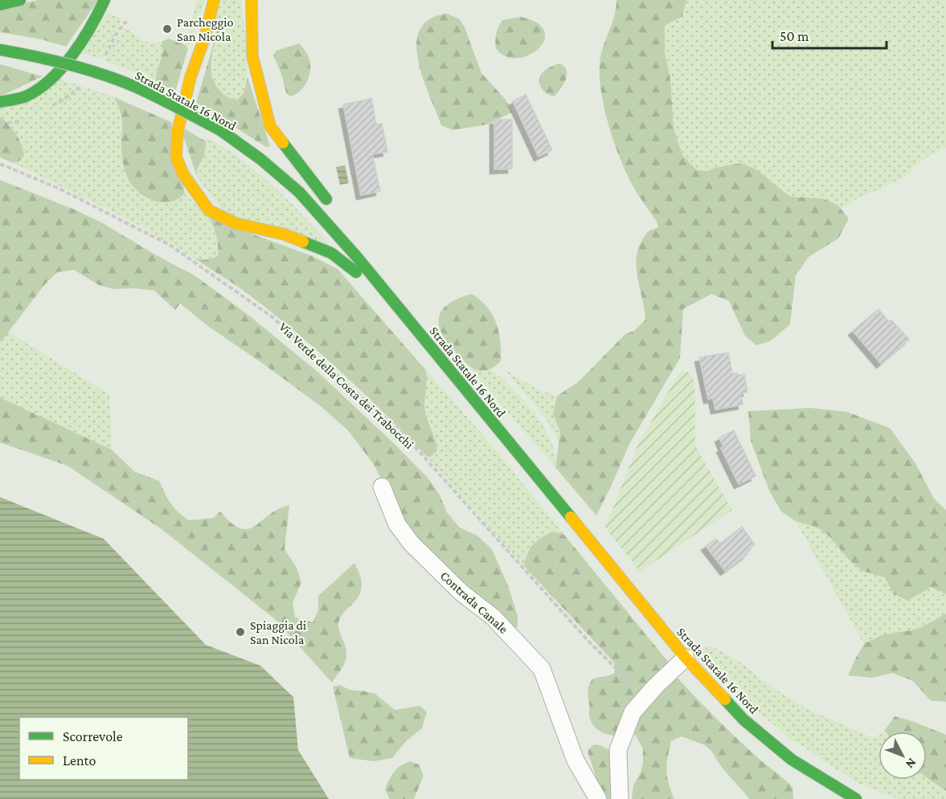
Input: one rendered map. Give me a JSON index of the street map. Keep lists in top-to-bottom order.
{
  "streets": {
    "main road": ["Strada Statale 16 Nord"],
    "street": ["Contrada Canale"],
    "path": ["Via Verde della Costa dei Trabocchi"]
  },
  "places": ["Parcheggio San Nicola", "Spiaggia di San Nicola"],
  "legend": ["Scorrevole", "Lento"],
  "scale_bar": "50 m",
  "north": "bottom right"
}
